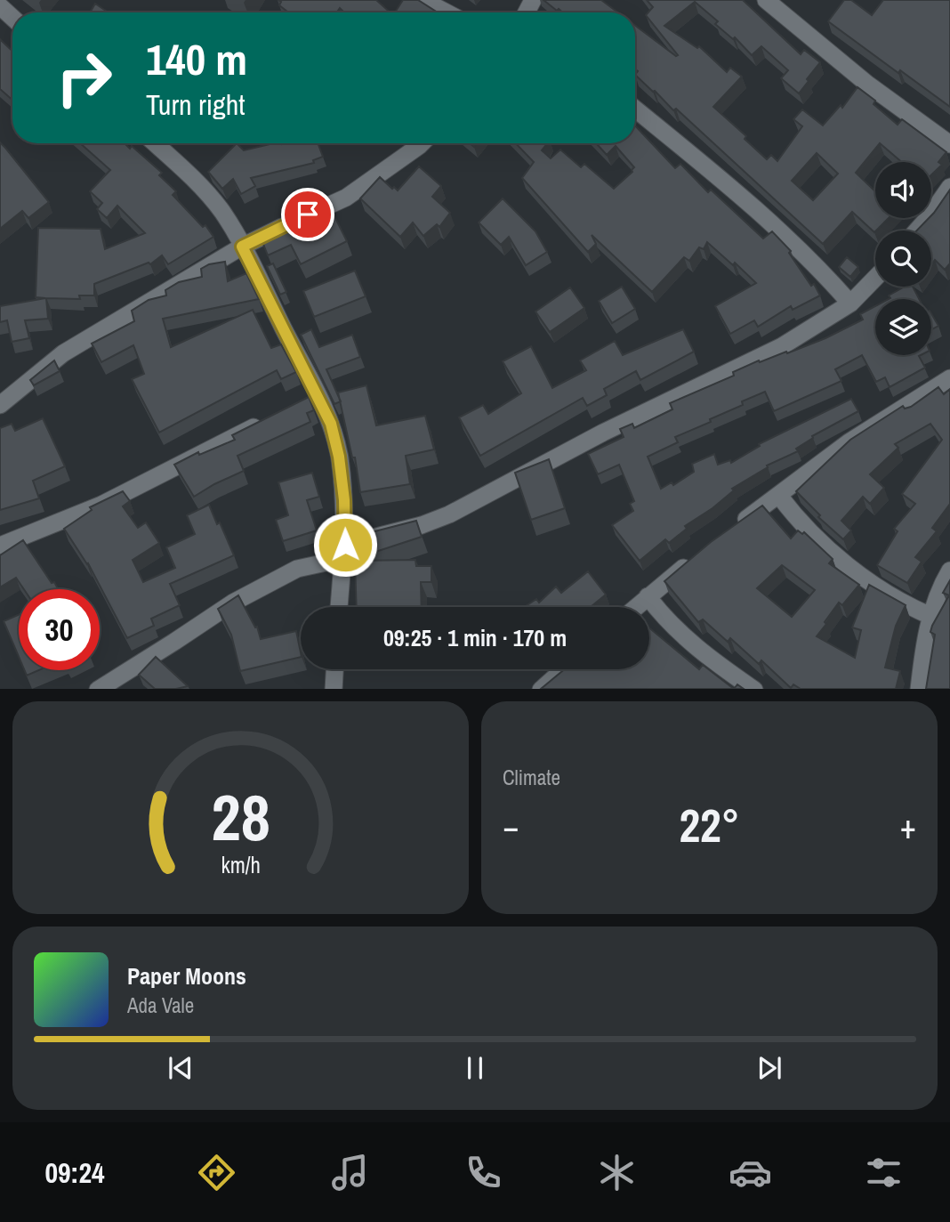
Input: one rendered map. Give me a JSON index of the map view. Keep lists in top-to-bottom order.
{
  "page": {
    "turn": ["140 m", "Turn right"],
    "limit": "30",
    "trip": "09:25 · 1 min · 170 m",
    "tile": "Climate",
    "heat": ["−", "22°", "+"],
    "song": ["Paper Moons", "Ada Vale"],
    "tabs": "09:24",
    "gauge": ["28", "km/h"]
  }
}
